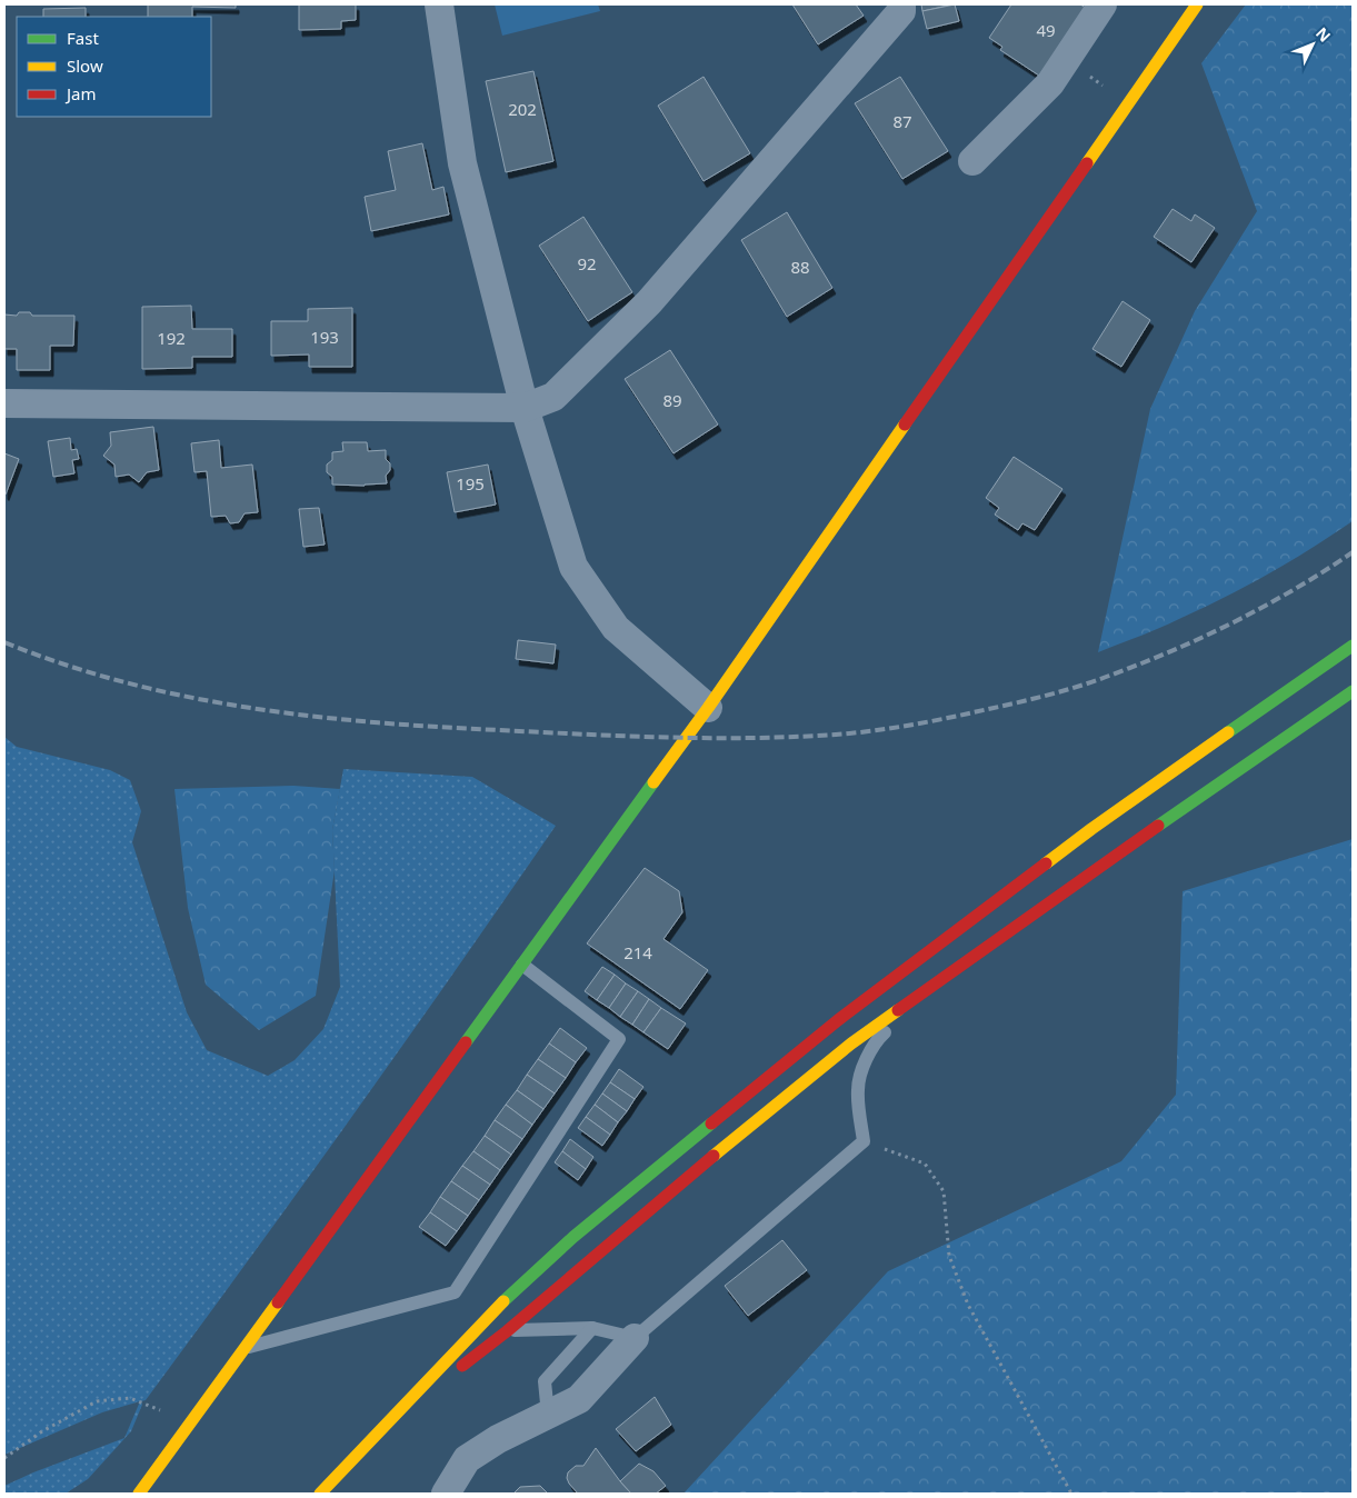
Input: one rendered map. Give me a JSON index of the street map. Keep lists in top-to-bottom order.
{
  "house_numbers": [
    "49",
    "202",
    "87",
    "92",
    "88",
    "193",
    "192",
    "89",
    "195",
    "214"
  ],
  "legend": ["Fast", "Slow", "Jam"],
  "north": "top right"
}
